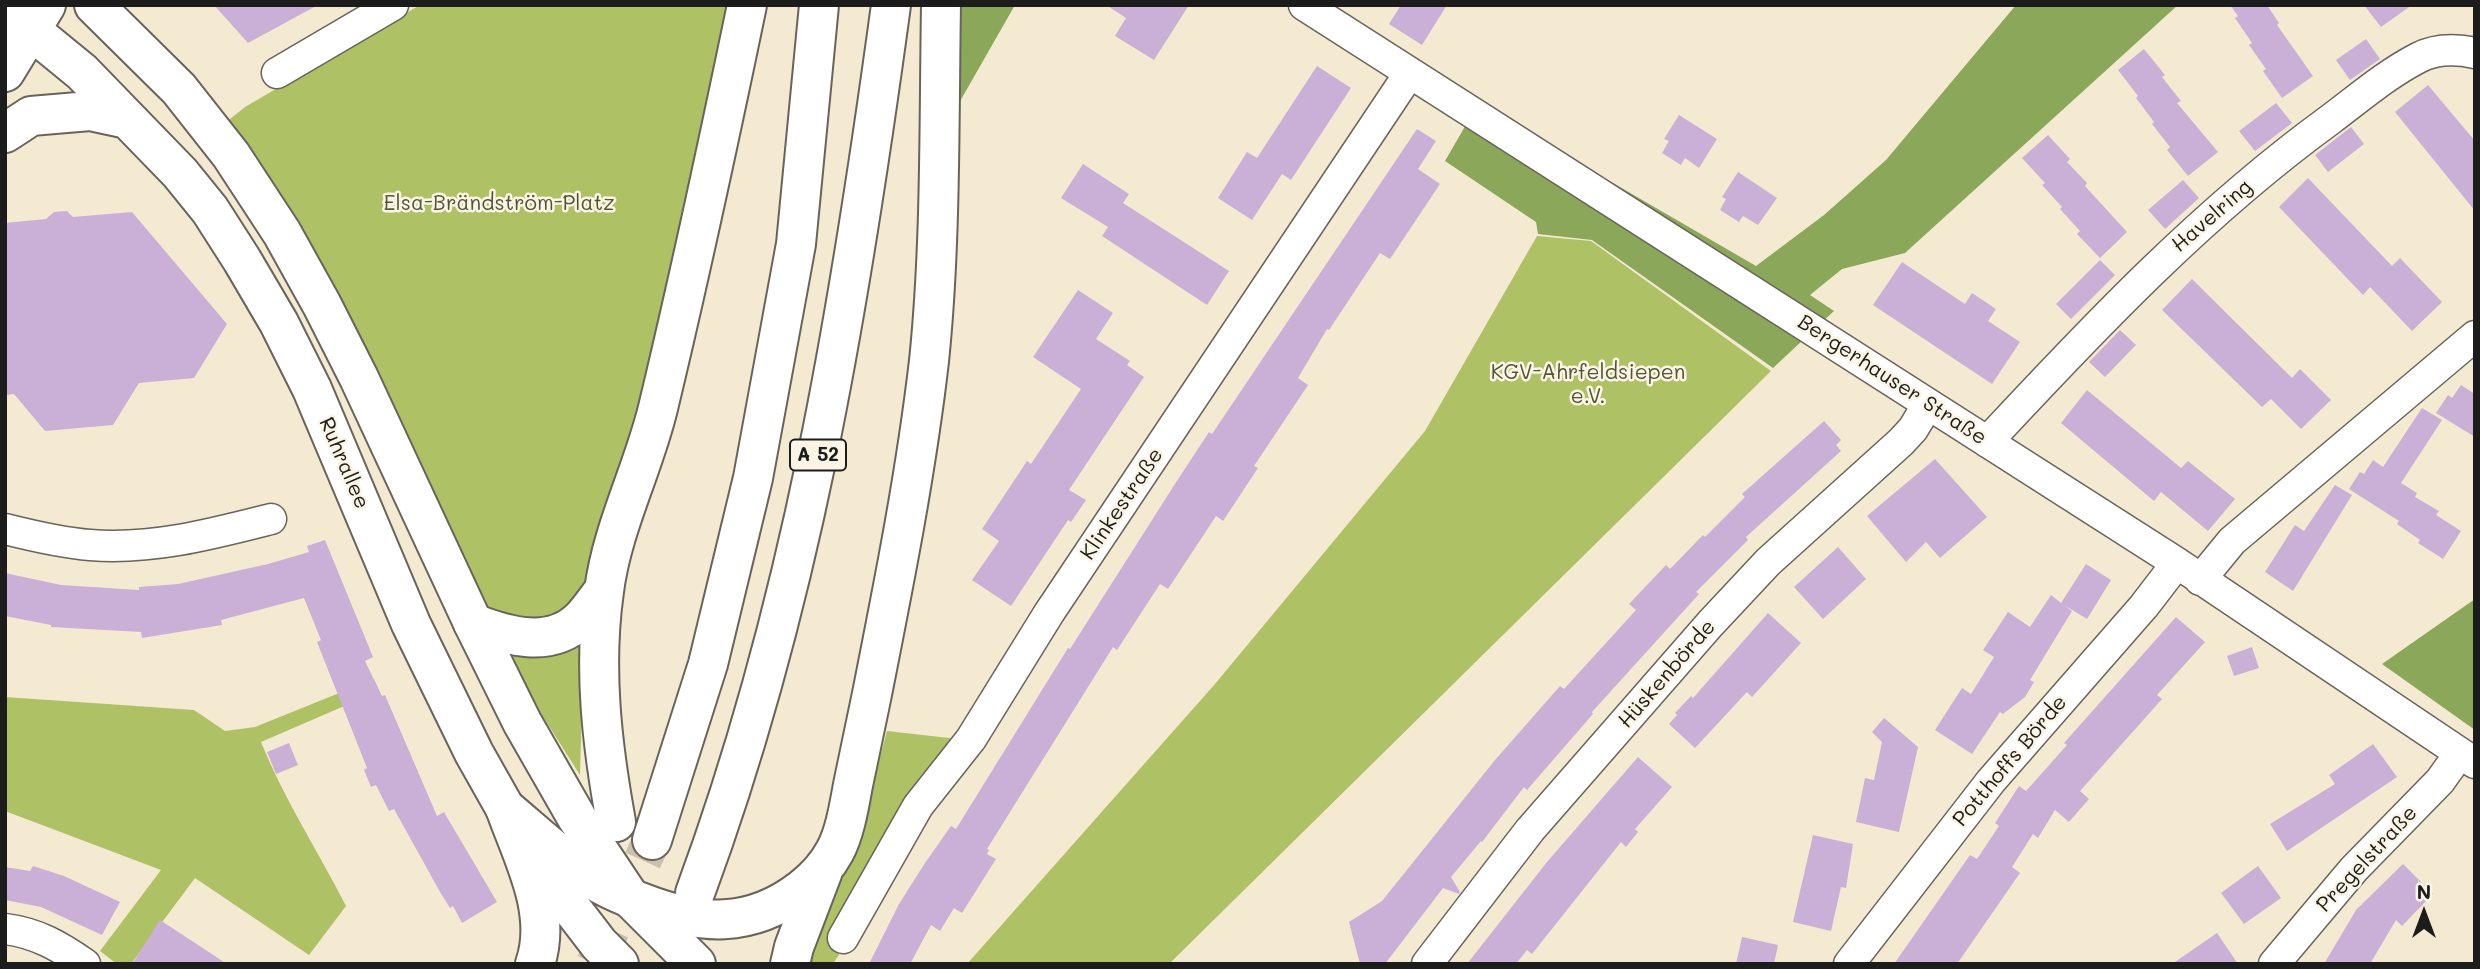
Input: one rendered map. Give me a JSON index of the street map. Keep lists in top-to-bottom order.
{
  "streets": {
    "main road": ["A 52", "Ruhrallee"],
    "street": [
      "Havelring",
      "Bergerhauser Straße",
      "Klinkestraße",
      "Hüskenbörde",
      "Potthoffs Börde",
      "Pregelstraße"
    ]
  },
  "crossings": [
    ["Havelring", "Bergerhauser Straße"],
    ["Bergerhauser Straße", "Klinkestraße"],
    ["Bergerhauser Straße", "Hüskenbörde"],
    ["Bergerhauser Straße", "Potthoffs Börde"],
    ["Bergerhauser Straße", "Pregelstraße"]
  ],
  "parks": ["Elsa-Brändström-Platz", "KGV-Ahrfeldsiepen e.V."],
  "north": "top"
}
